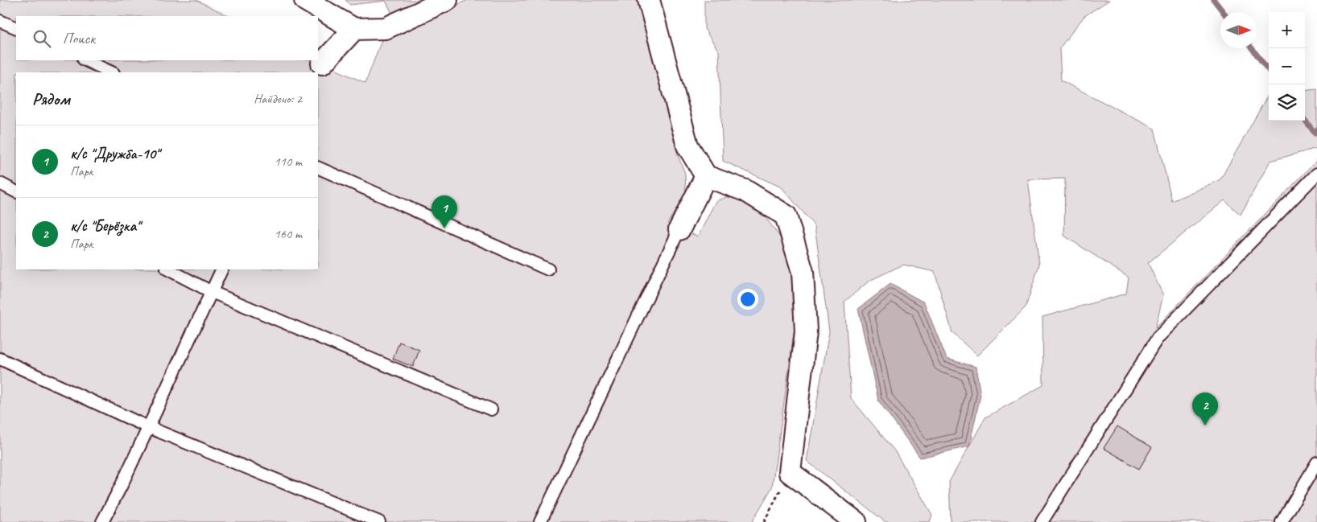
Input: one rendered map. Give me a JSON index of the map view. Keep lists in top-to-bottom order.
{
  "north": "right",
  "page": {
    "map_buttons": ["+", "−"],
    "search": "Поиск",
    "heading": ["Рядом", "Найдено: 2"],
    "list": [
      {
        "mark": "1",
        "name": "к/с \"Дружба-10\"",
        "note": "Парк",
        "value": "110 m"
      },
      {
        "mark": "2",
        "name": "к/с \"Берёзка\"",
        "note": "Парк",
        "value": "160 m"
      }
    ],
    "pins": ["1", "2"]
  }
}
